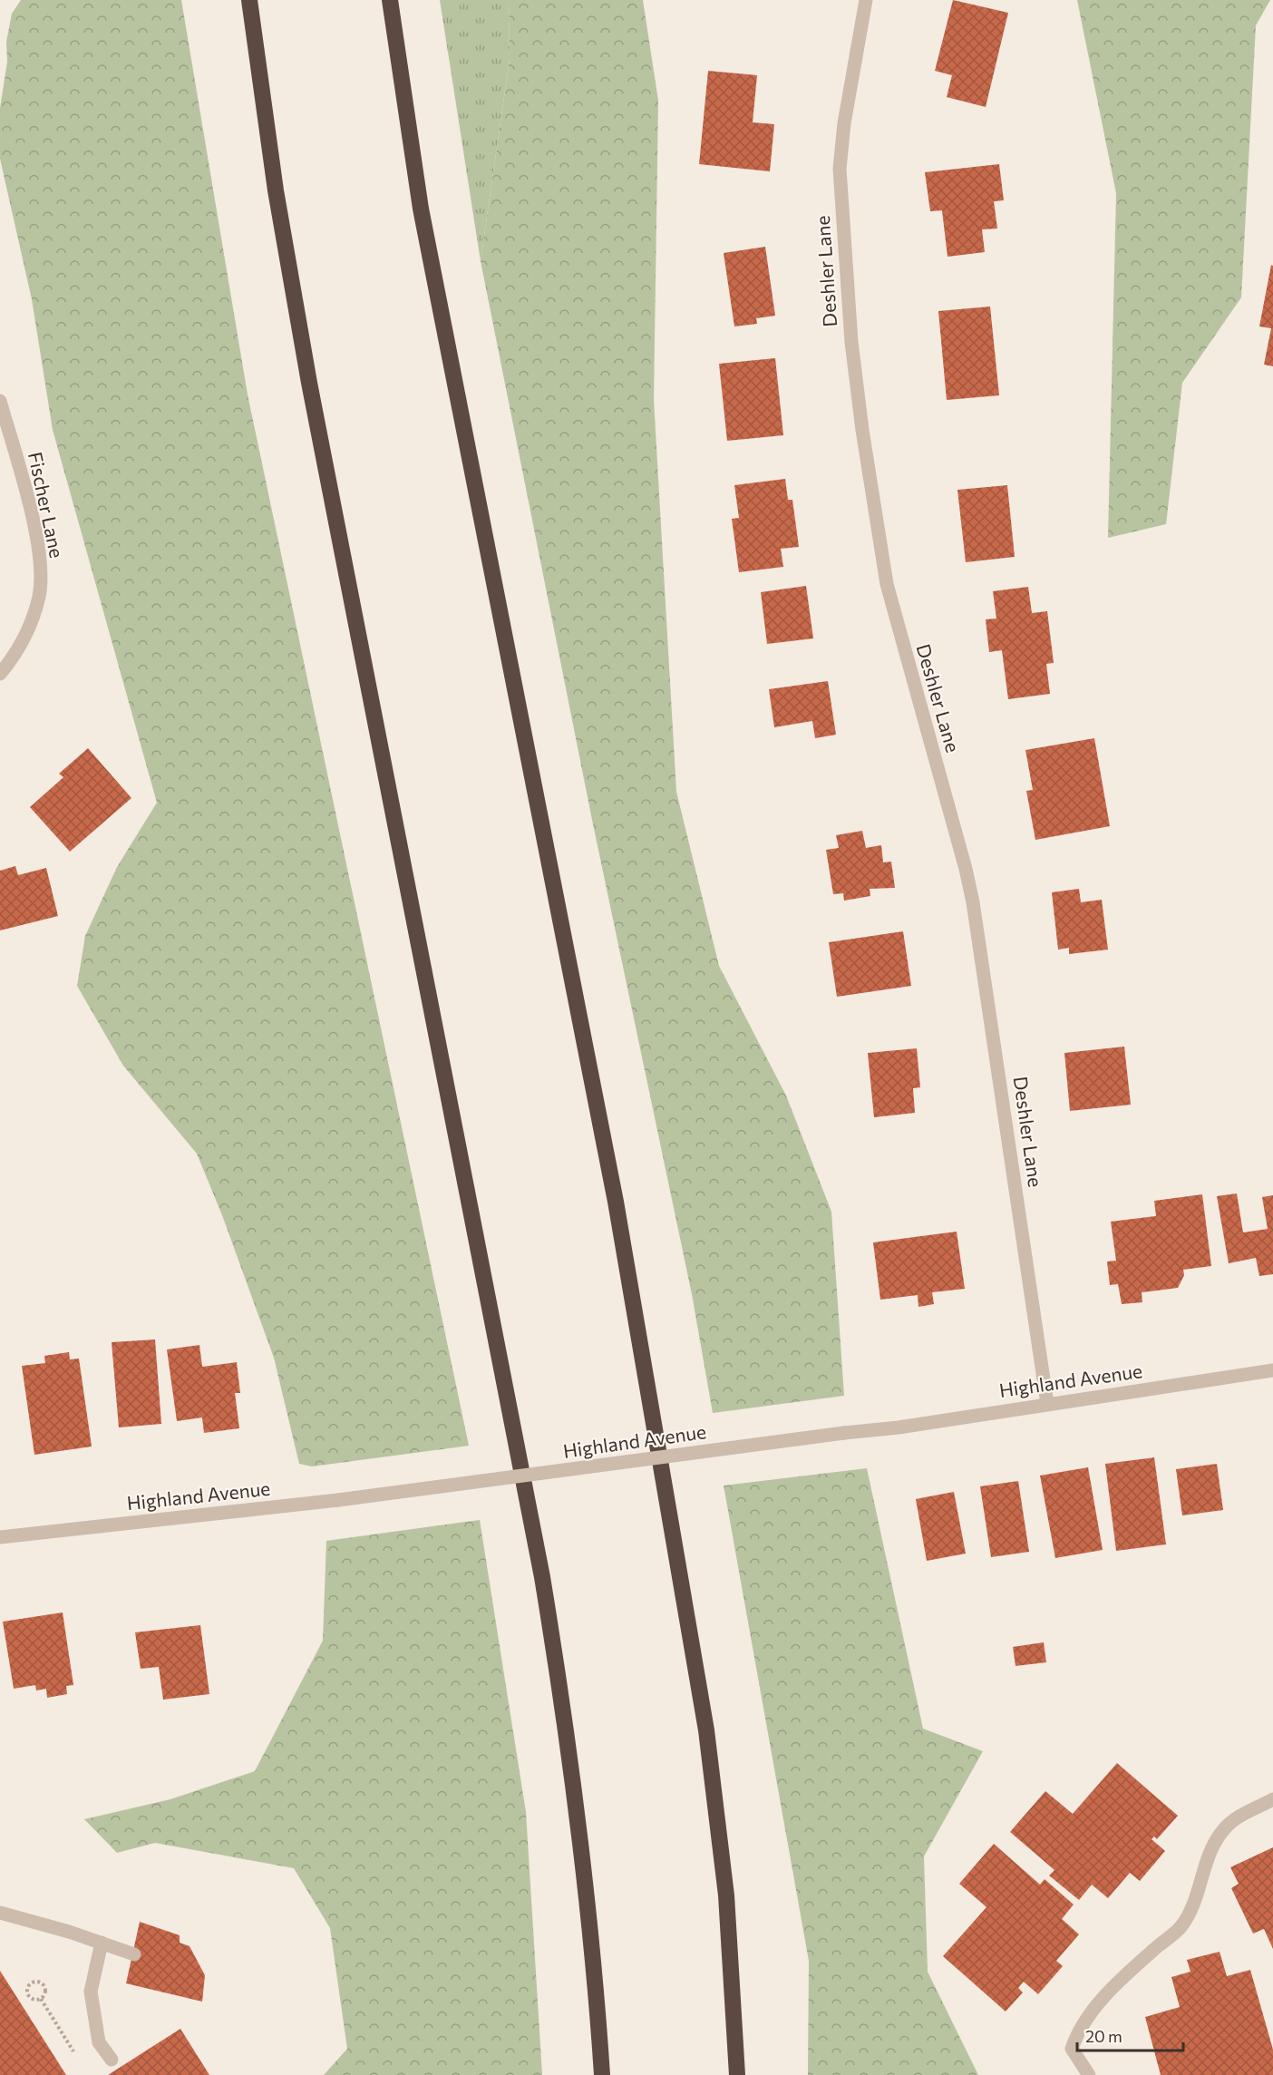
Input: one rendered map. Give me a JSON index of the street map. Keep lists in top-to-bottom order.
{
  "streets": {
    "street": ["Deshler Lane", "Fischer Lane", "Highland Avenue"]
  },
  "crossings": [
    ["Deshler Lane", "Highland Avenue"]
  ],
  "scale_bar": "20 m"
}
